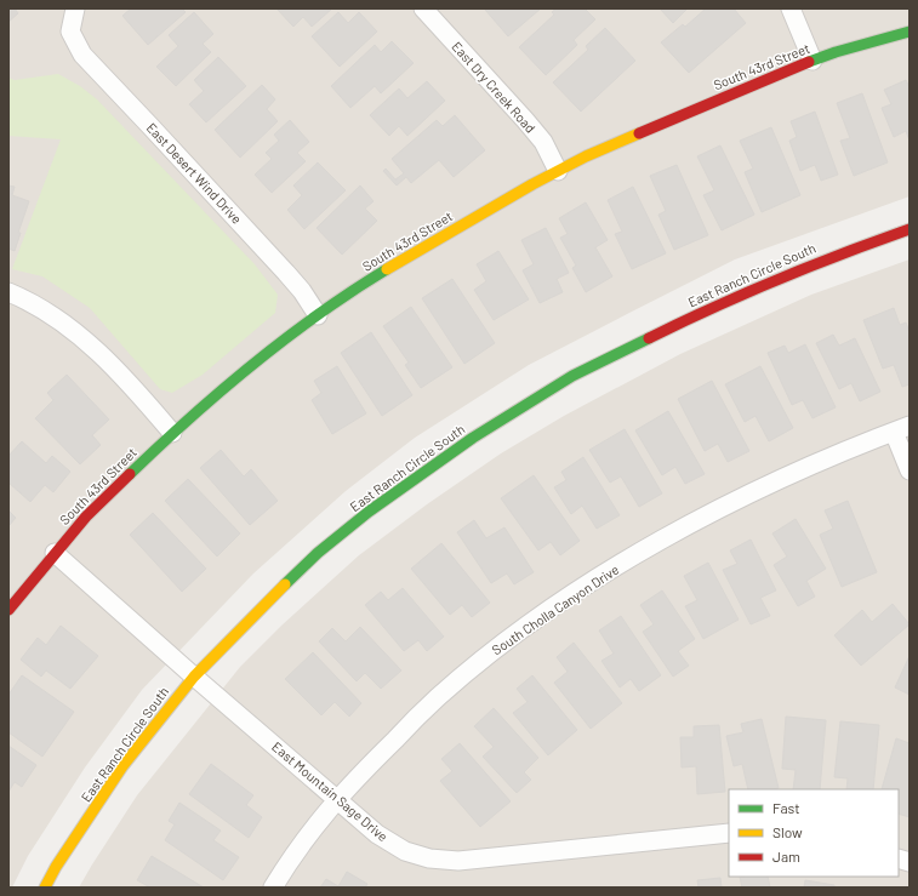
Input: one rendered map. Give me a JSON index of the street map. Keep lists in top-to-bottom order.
{
  "streets": {
    "street": [
      "South 43rd Street",
      "East Dry Creek Road",
      "East Desert Wind Drive",
      "East Ranch Circle South",
      "South Cholla Canyon Drive",
      "East Mountain Sage Drive"
    ]
  },
  "crossings": [
    ["South 43rd Street", "East Dry Creek Road"],
    ["South 43rd Street", "East Desert Wind Drive"],
    ["South 43rd Street", "East Mountain Sage Drive"],
    ["East Ranch Circle South", "East Mountain Sage Drive"],
    ["South Cholla Canyon Drive", "East Mountain Sage Drive"]
  ],
  "legend": ["Fast", "Slow", "Jam"]
}
